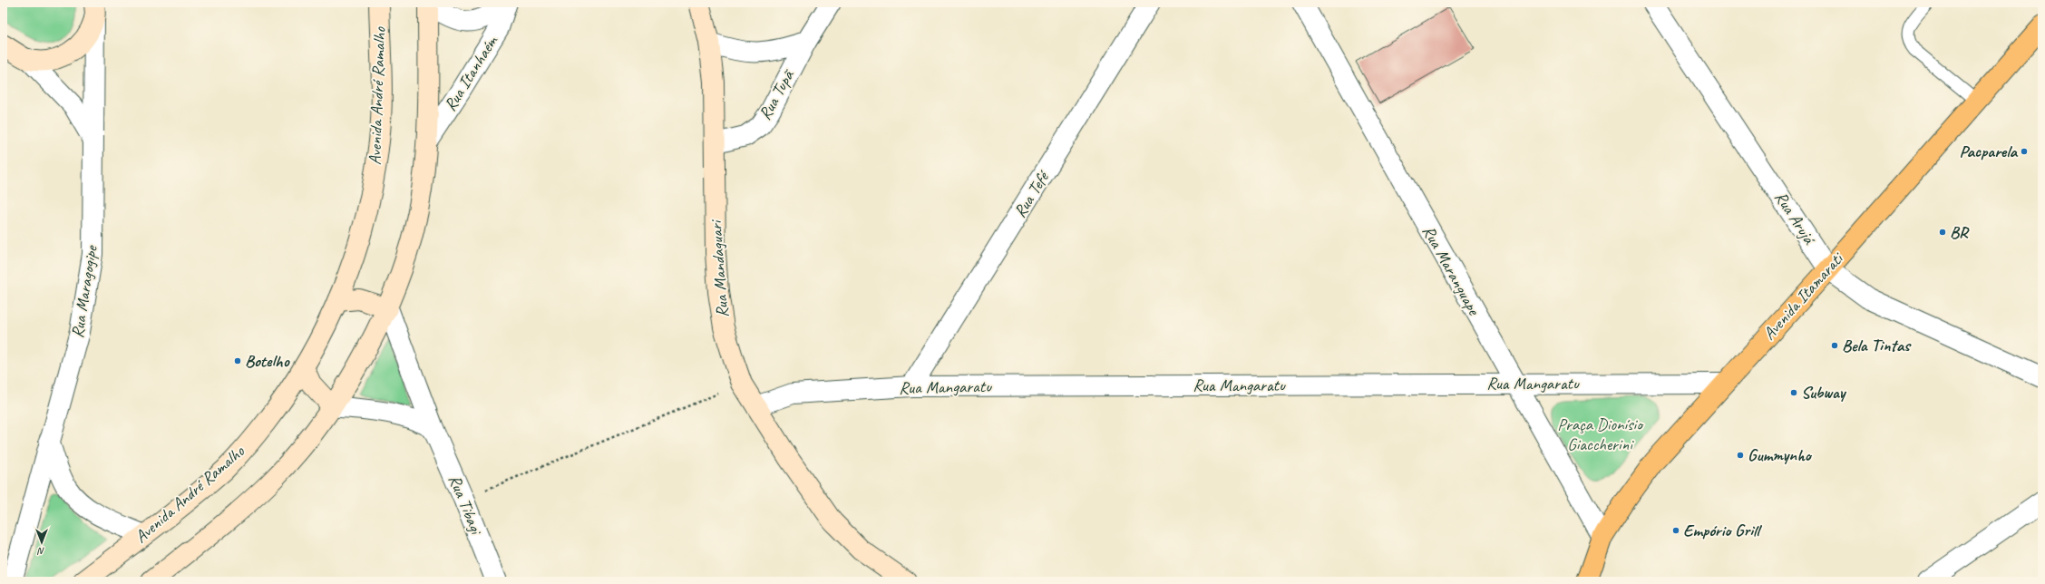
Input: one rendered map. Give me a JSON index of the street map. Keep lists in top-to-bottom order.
{
  "streets": {
    "main road": ["Avenida André Ramalho", "Rua Mandaguari", "Avenida Itamarati"],
    "street": [
      "Rua Itanhaém",
      "Rua Tupã",
      "Rua Tefé",
      "Rua Arujá",
      "Rua Maranguape",
      "Rua Maragogipe",
      "Rua Mangaratu",
      "Rua Tibagi"
    ]
  },
  "crossings": [
    ["Rua Tupã", "Rua Mandaguari"],
    ["Rua Tefé", "Rua Mangaratu"],
    ["Rua Arujá", "Avenida Itamarati"],
    ["Rua Mandaguari", "Rua Mangaratu"],
    ["Rua Maranguape", "Avenida Itamarati"],
    ["Rua Maranguape", "Rua Mangaratu"],
    ["Avenida Itamarati", "Rua Mangaratu"]
  ],
  "parks": ["Praça Dionísio Giaccherini"],
  "places": [
    "Pacparela",
    "BR",
    "Bela Tintas",
    "Botelho",
    "Subway",
    "Gummynho",
    "Empório Grill"
  ],
  "north": "bottom"
}
